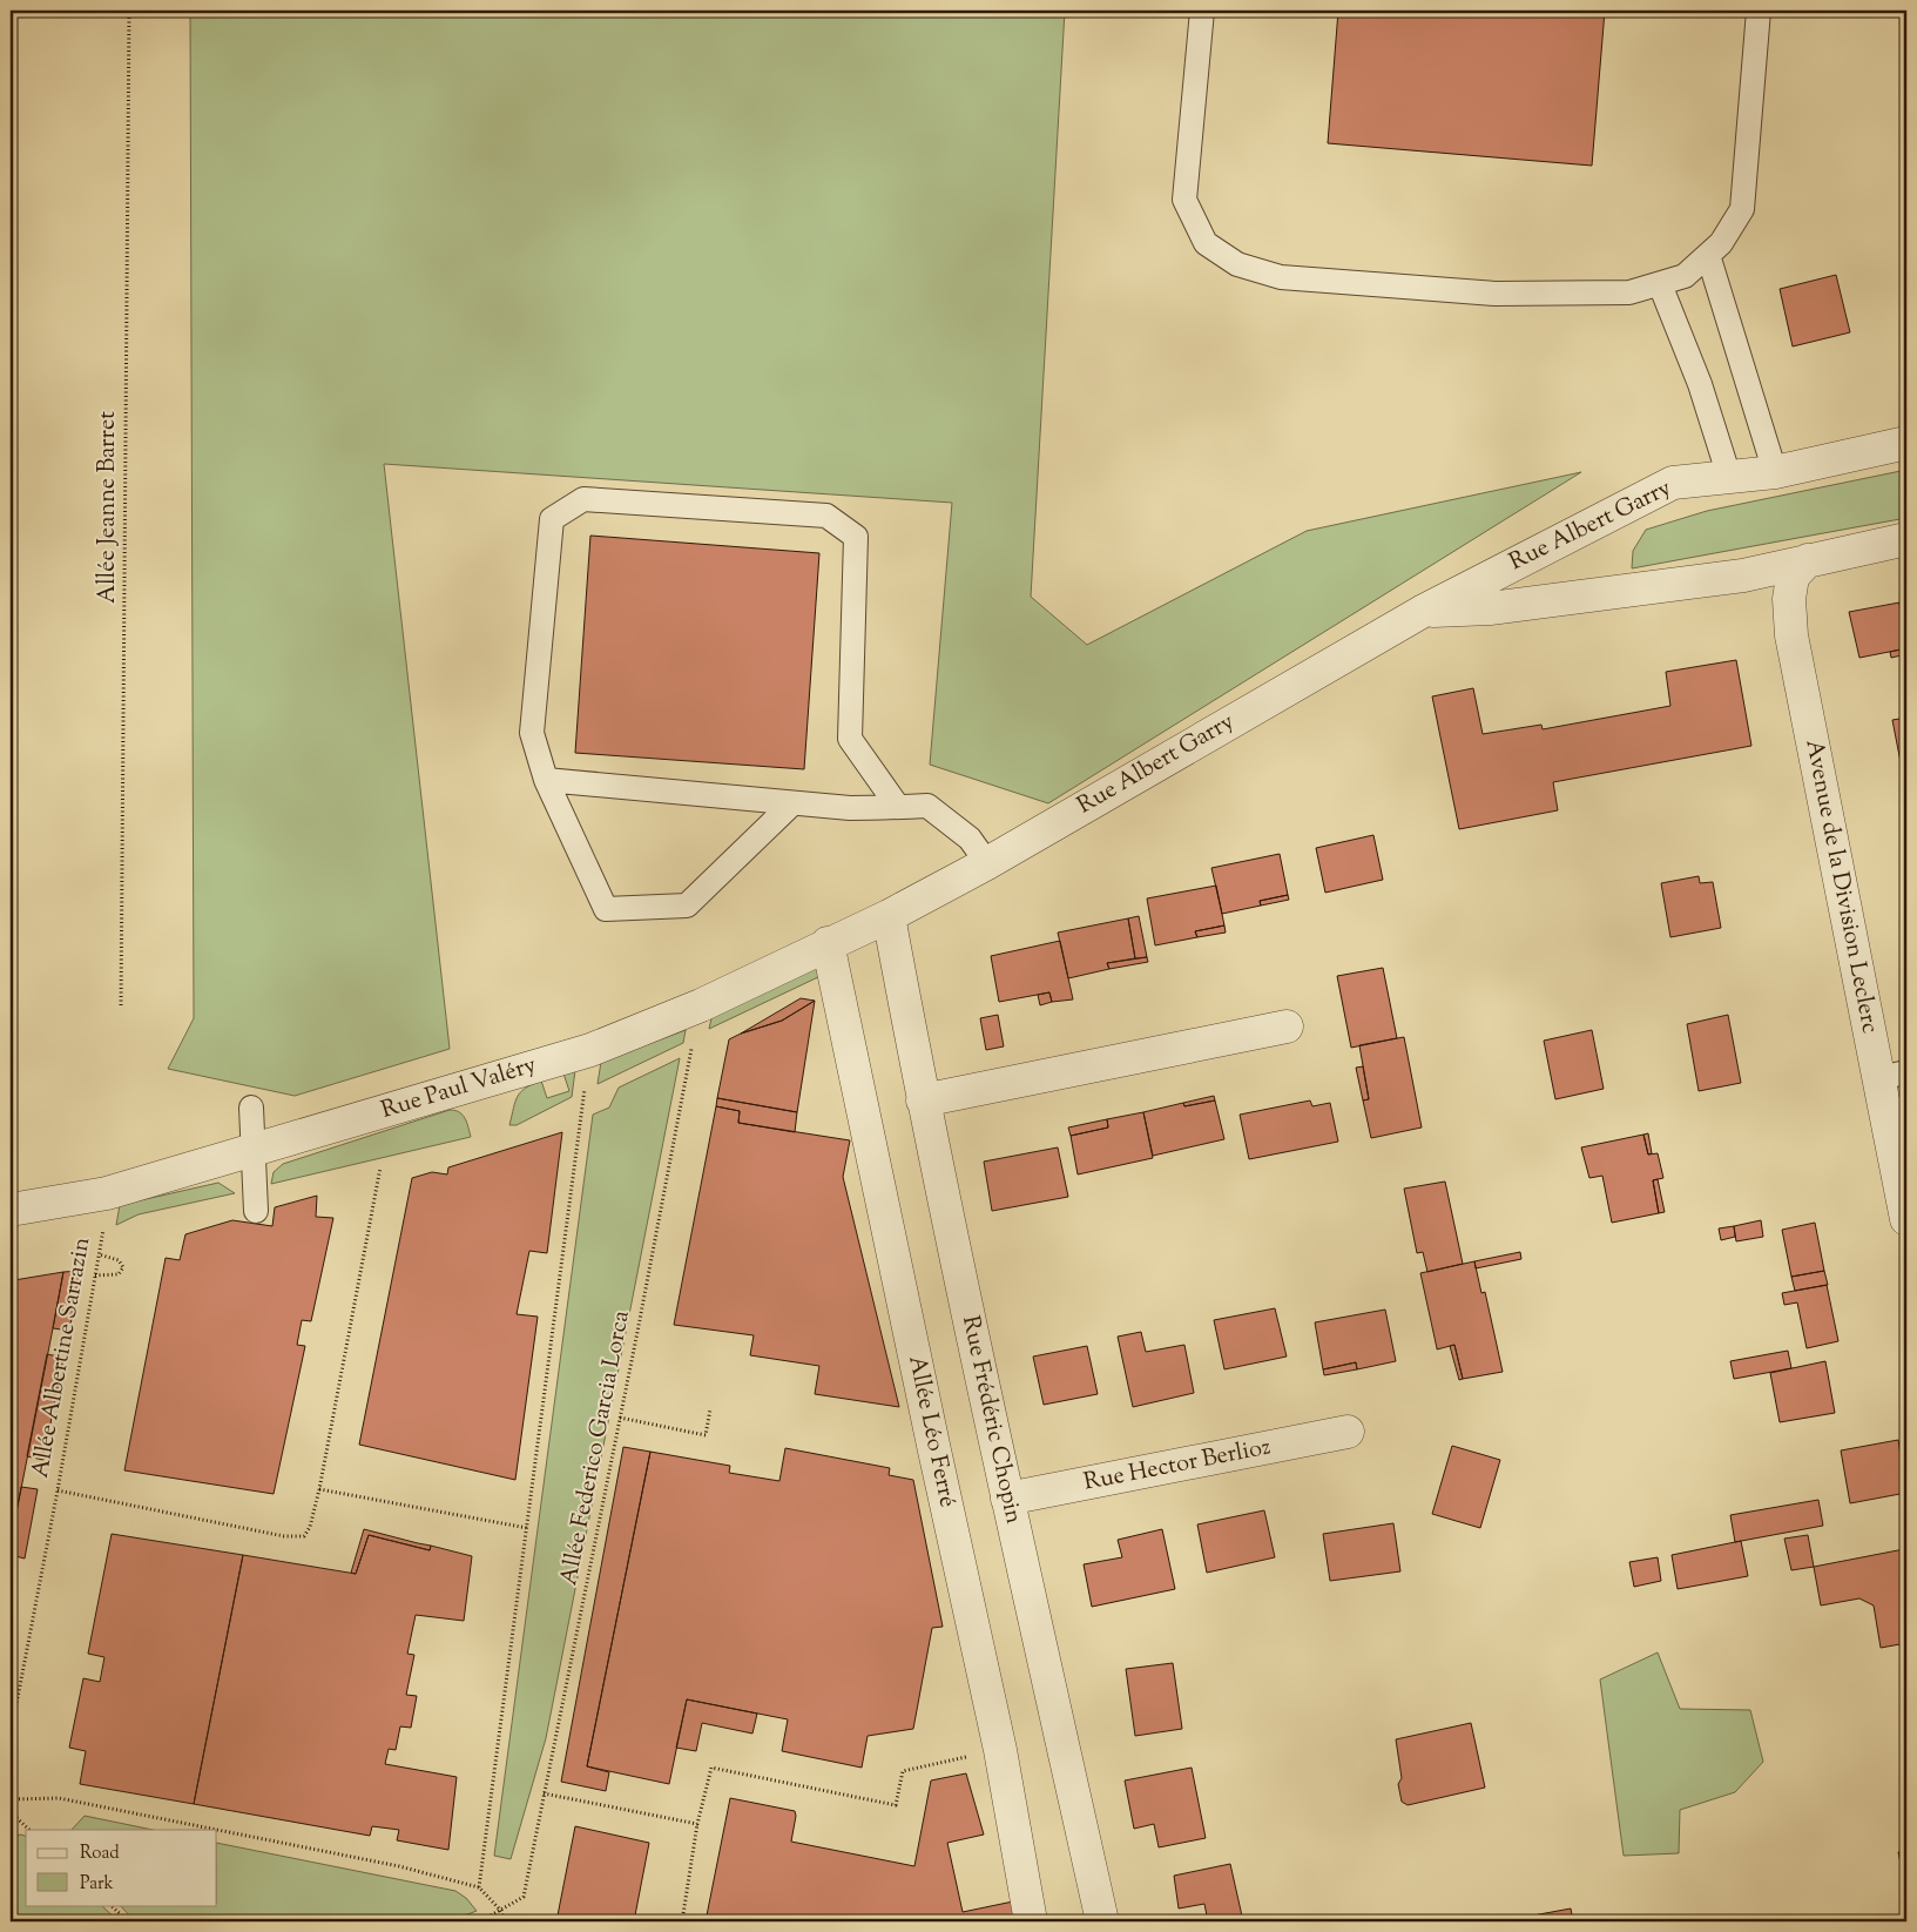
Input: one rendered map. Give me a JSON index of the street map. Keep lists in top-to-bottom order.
{
  "streets": {
    "street": [
      "Rue Albert Garry",
      "Avenue de la Division Leclerc",
      "Rue Paul Valéry",
      "Rue Frédéric Chopin",
      "Allée Léo Ferré",
      "Rue Hector Berlioz"
    ],
    "path": ["Allée Jeanne Barret", "Allée Albertine Sarrazin", "Allée Federico Garcia Lorca"]
  },
  "crossings": [
    ["Rue Albert Garry", "Avenue de la Division Leclerc"],
    ["Rue Albert Garry", "Rue Paul Valéry"],
    ["Rue Albert Garry", "Rue Frédéric Chopin"],
    ["Rue Paul Valéry", "Allée Albertine Sarrazin"],
    ["Rue Paul Valéry", "Rue Frédéric Chopin"],
    ["Rue Paul Valéry", "Allée Léo Ferré"],
    ["Rue Paul Valéry", "Allée Federico Garcia Lorca"],
    ["Rue Frédéric Chopin", "Rue Hector Berlioz"]
  ],
  "legend": ["Road", "Park"]
}
